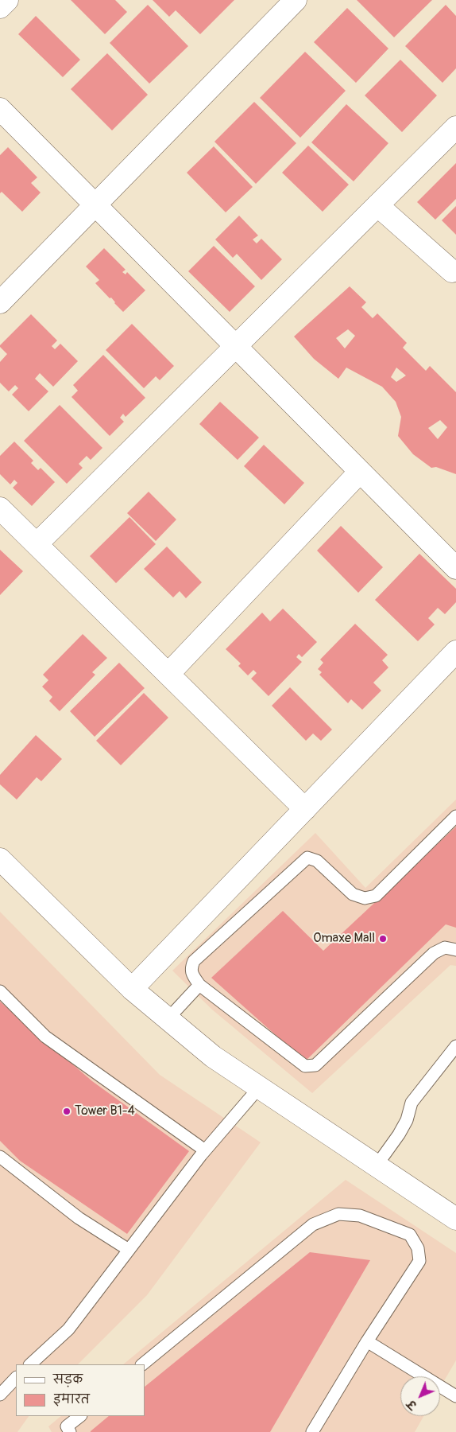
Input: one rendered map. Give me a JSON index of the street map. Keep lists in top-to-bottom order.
{
  "places": ["Omaxe Mall", "Tower B1-4"],
  "legend": ["सड़क", "इमारत"],
  "north": "bottom left"
}
